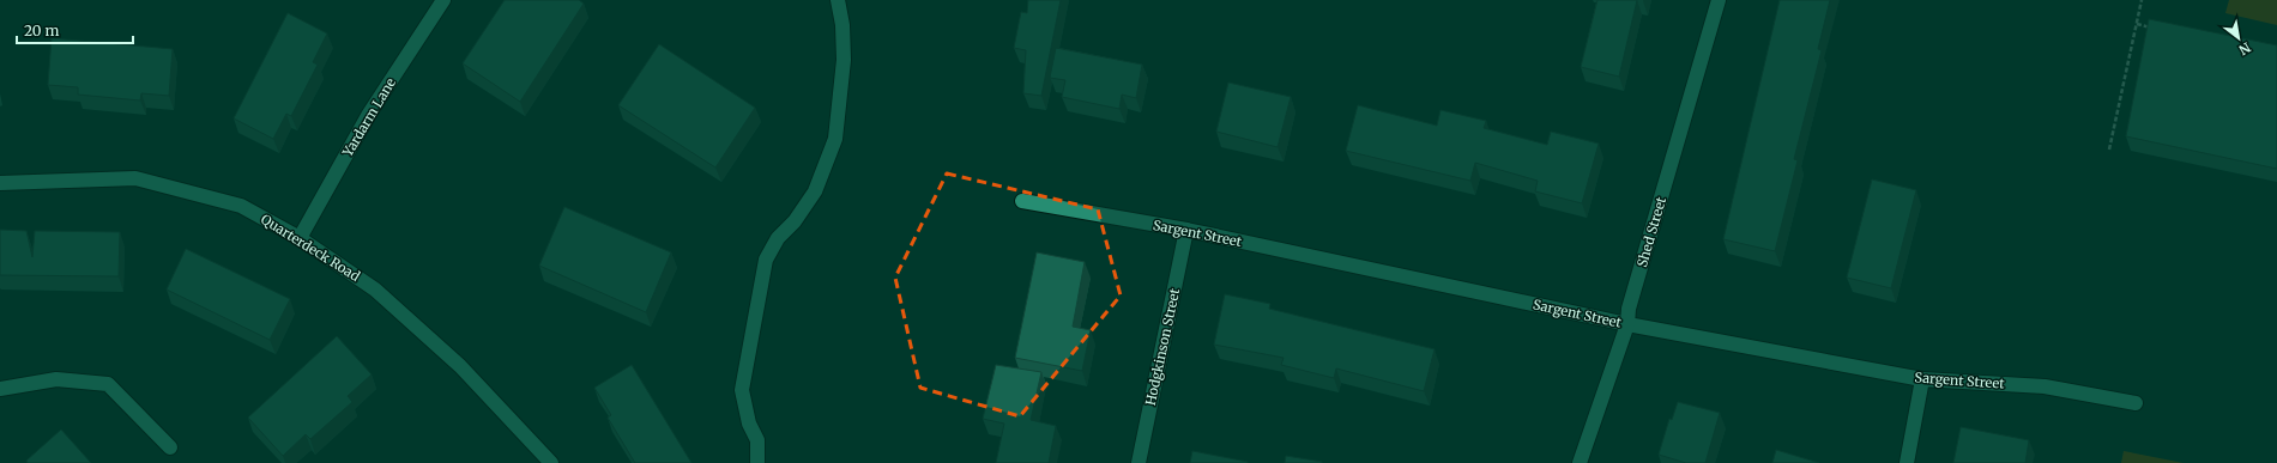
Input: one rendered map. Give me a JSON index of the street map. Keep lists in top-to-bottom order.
{
  "streets": {
    "street": [
      "Yardarm Lane",
      "Shed Street",
      "Sargent Street",
      "Quarterdeck Road",
      "Hodgkinson Street"
    ]
  },
  "crossings": [
    ["Yardarm Lane", "Quarterdeck Road"],
    ["Shed Street", "Sargent Street"],
    ["Sargent Street", "Hodgkinson Street"]
  ],
  "scale_bar": "20 m",
  "north": "bottom right"
}
